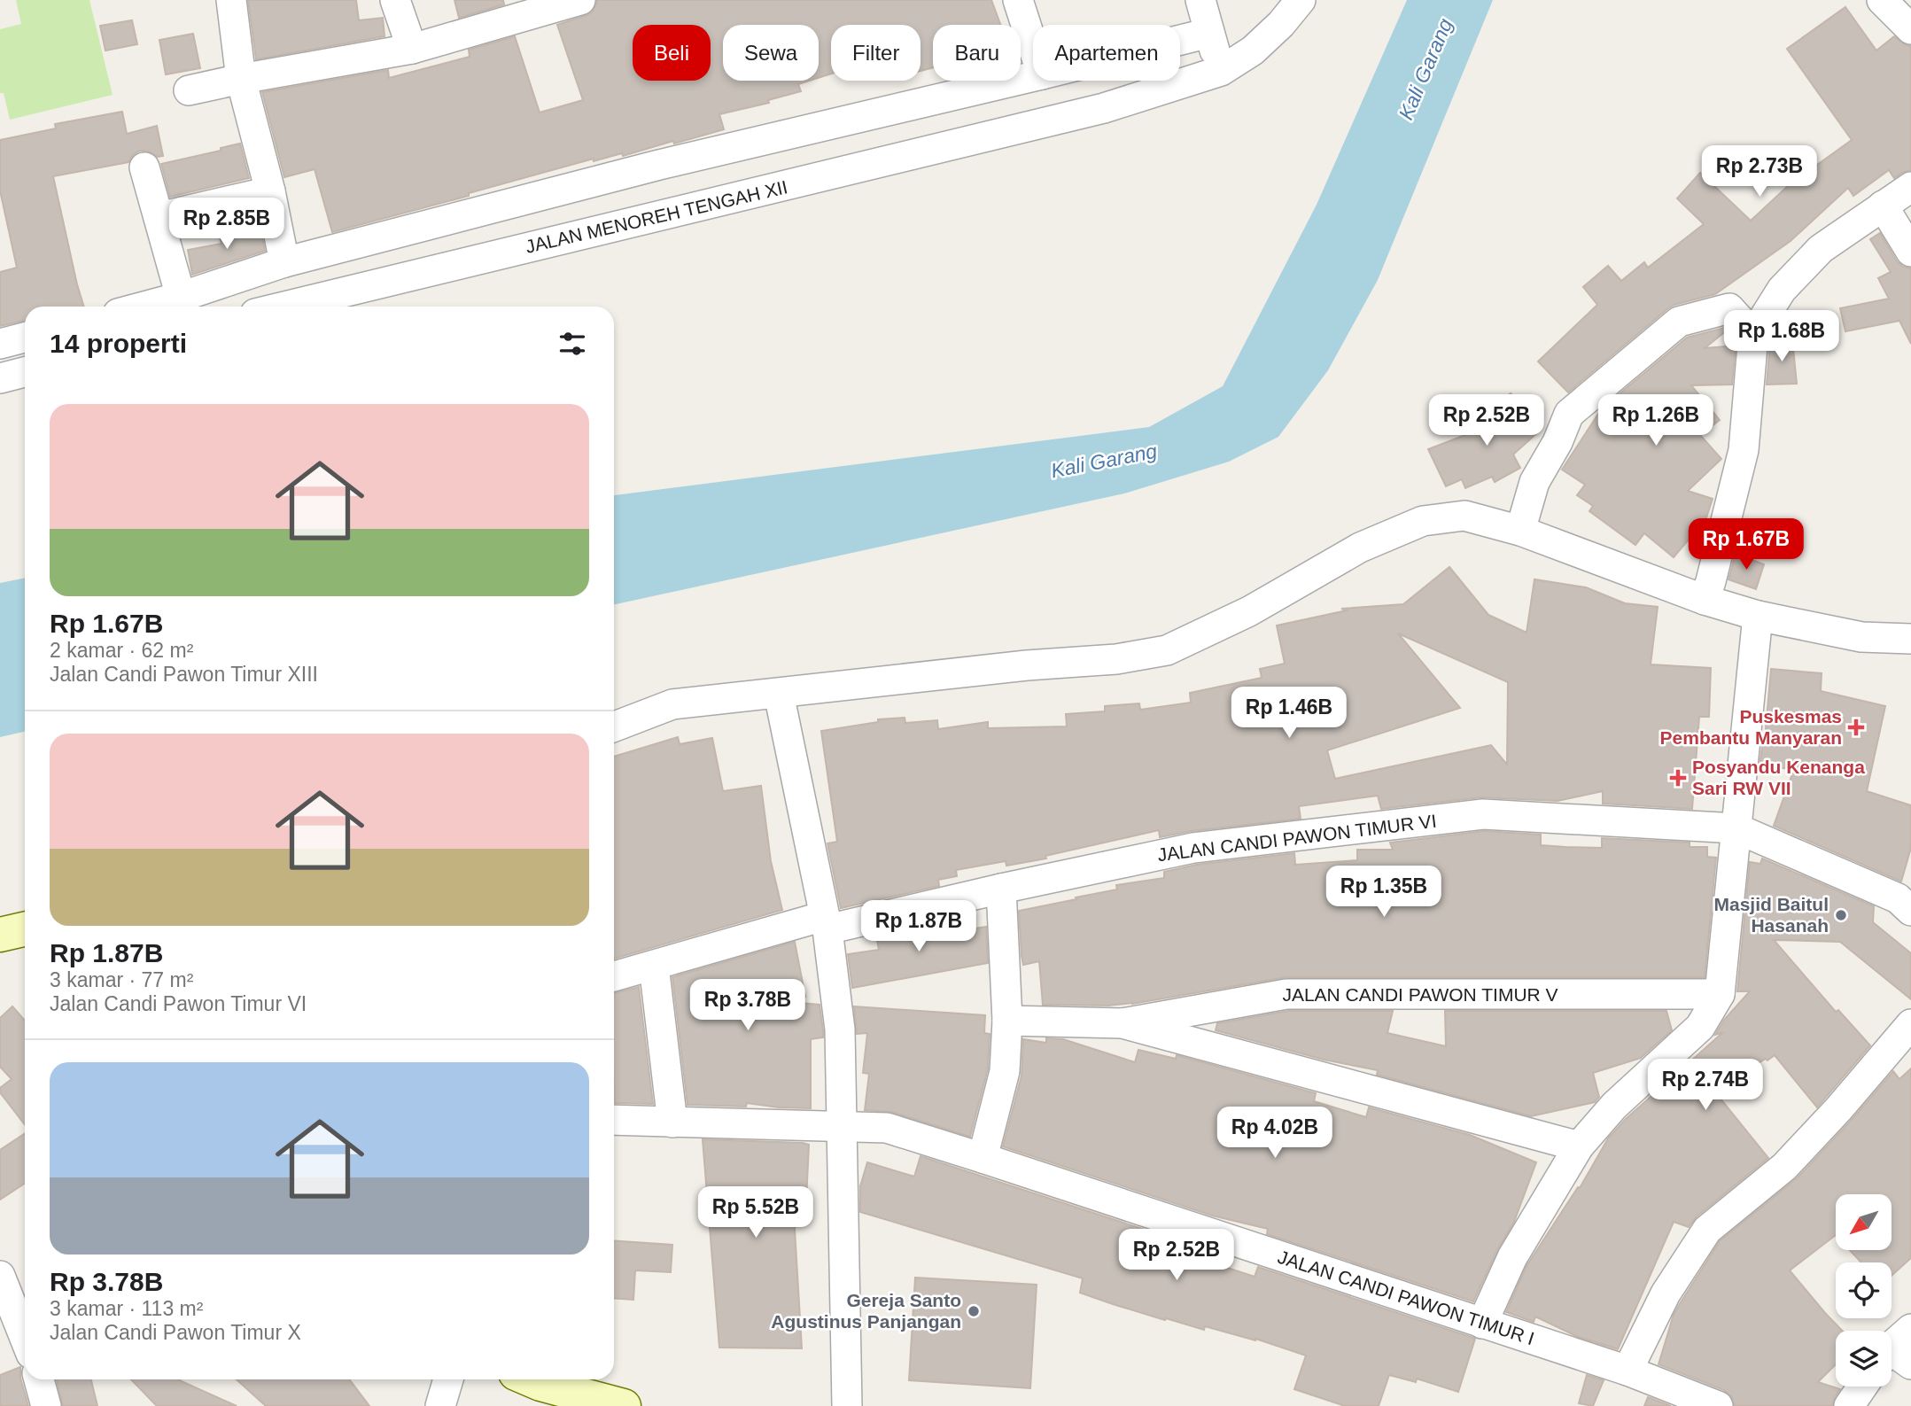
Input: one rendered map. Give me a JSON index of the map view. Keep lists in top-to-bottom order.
{
  "streets": {
    "street": [
      "JALAN MENOREH TENGAH XII",
      "JALAN CANDI PAWON TIMUR VI",
      "JALAN CANDI PAWON TIMUR V",
      "JALAN CANDI PAWON TIMUR I"
    ]
  },
  "water": ["Kali Garang"],
  "places": {
    "health": ["Puskesmas Pembantu Manyaran", "Posyandu Kenanga Sari RW VII"],
    "other": ["Masjid Baitul Hasanah", "Gereja Santo Agustinus Panjangan"]
  },
  "north": "bottom left",
  "page": {
    "chip": [
      "Beli",
      "Sewa",
      "Filter",
      "Baru",
      "Apartemen"
    ],
    "price": [
      "Rp 2.73B",
      "Rp 2.85B",
      "Rp 1.68B",
      "Rp 2.52B",
      "Rp 1.26B",
      "Rp 1.67B",
      "Rp 1.46B",
      "Rp 1.35B",
      "Rp 1.87B",
      "Rp 3.78B",
      "Rp 2.74B",
      "Rp 4.02B",
      "Rp 5.52B",
      "Rp 2.52B"
    ],
    "heading": "14 properti",
    "list": [
      {
        "name": "Rp 1.67B",
        "note": "2 kamar · 62 m² · Jalan Candi Pawon Timur XIII"
      },
      {
        "name": "Rp 1.87B",
        "note": "3 kamar · 77 m² · Jalan Candi Pawon Timur VI"
      },
      {
        "name": "Rp 3.78B",
        "note": "3 kamar · 113 m² · Jalan Candi Pawon Timur X"
      }
    ]
  }
}
